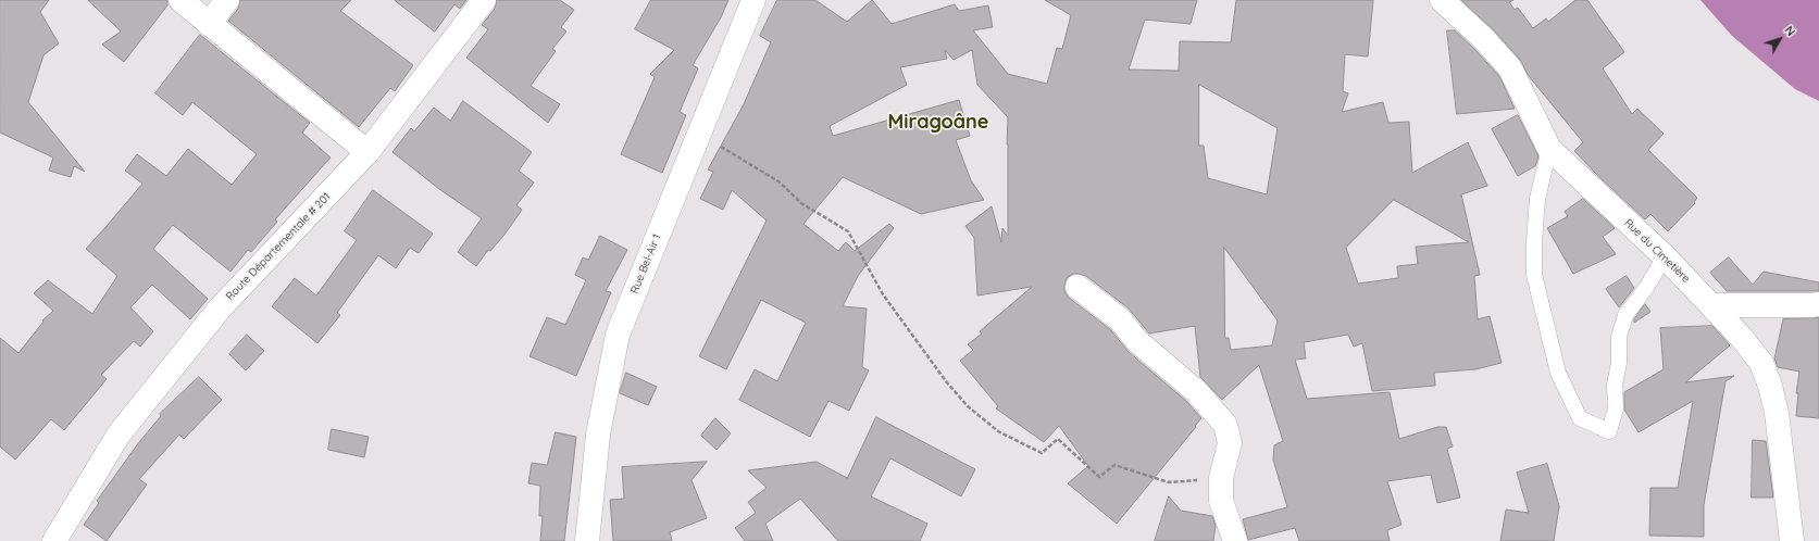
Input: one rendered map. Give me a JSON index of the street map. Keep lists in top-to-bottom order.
{
  "streets": {
    "street": ["Route Départementale # 201", "Rue du Cimetière", "Rue Bel-Air 1"]
  },
  "districts": ["Miragoâne"],
  "north": "top right"
}
